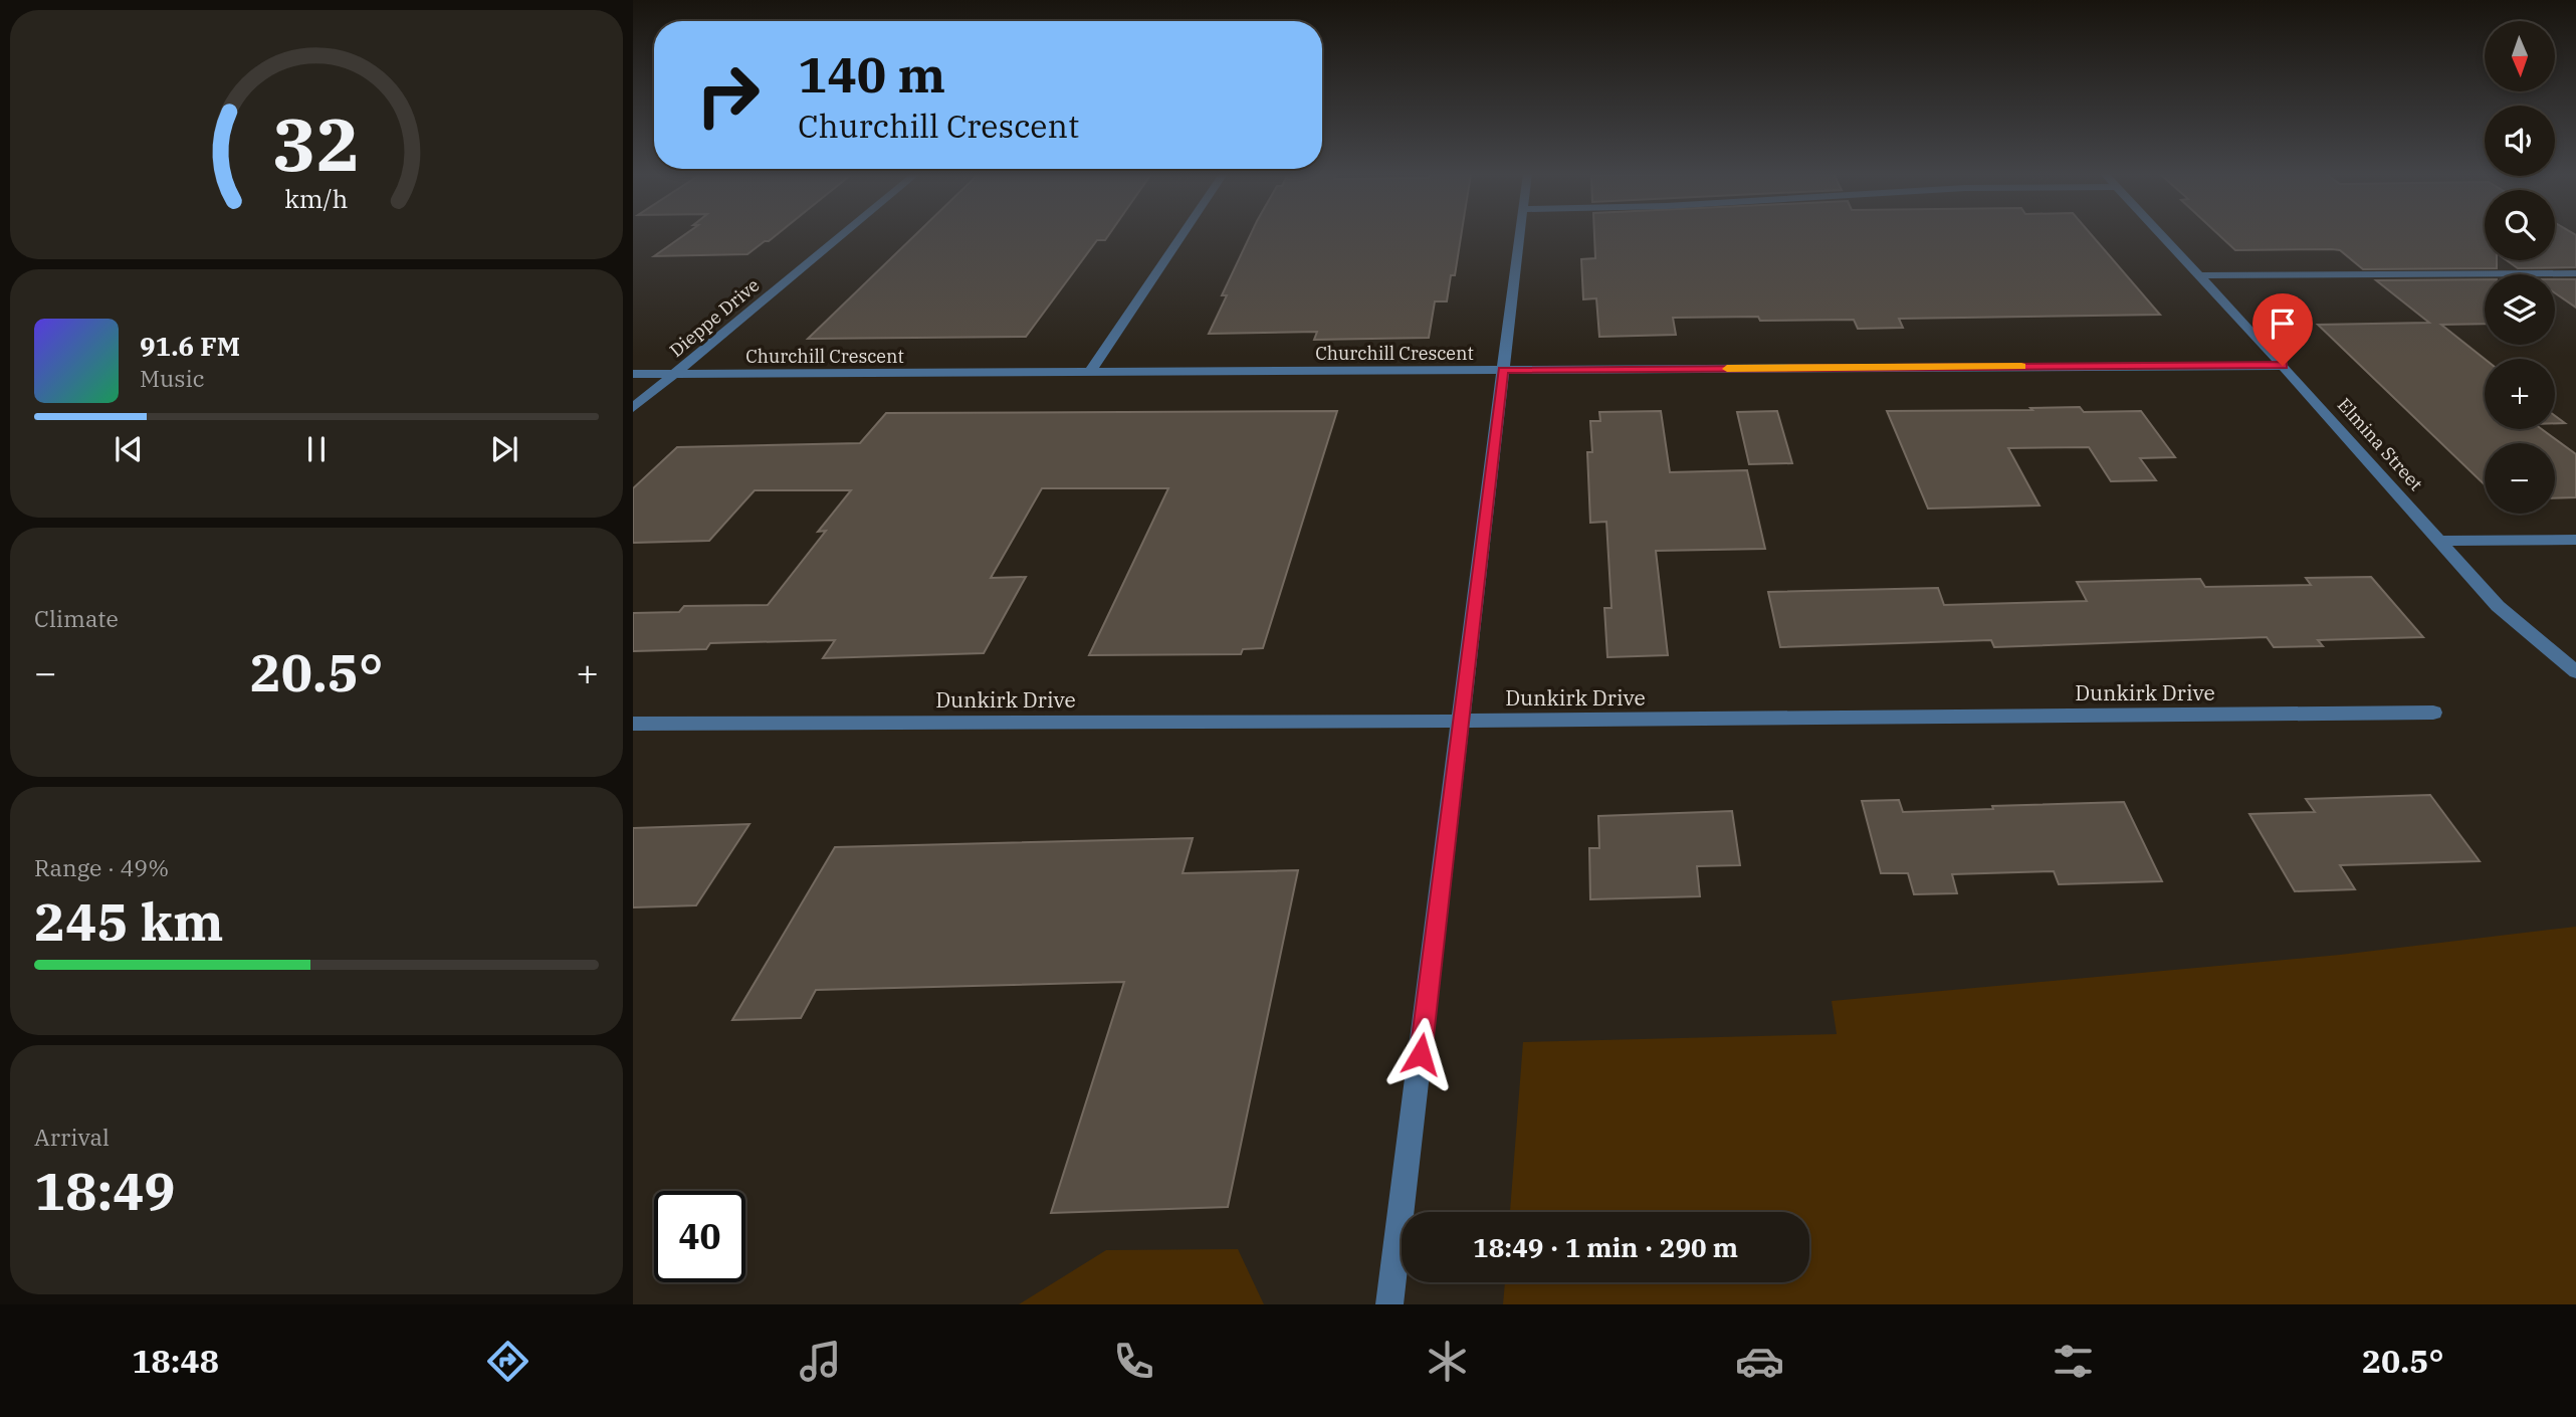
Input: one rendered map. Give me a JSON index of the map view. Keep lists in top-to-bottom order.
{
  "streets": {
    "street": [
      "Dieppe Drive",
      "Churchill Crescent",
      "Elmina Street",
      "Dunkirk Drive"
    ]
  },
  "crossings": [
    ["Dieppe Drive", "Churchill Crescent"],
    ["Churchill Crescent", "Elmina Street"]
  ],
  "north": "bottom",
  "page": {
    "map_buttons": ["+", "−"],
    "turn": ["140 m", "Churchill Crescent"],
    "song": ["91.6 FM", "Music"],
    "tile": [
      "Climate",
      ["Range · 49%", "245 km"],
      ["Arrival", "18:49"]
    ],
    "heat": ["−", "20.5°", "+"],
    "limit": "40",
    "trip": "18:49 · 1 min · 290 m",
    "tabs": ["18:48", "20.5°"],
    "gauge": ["32", "km/h"]
  }
}
